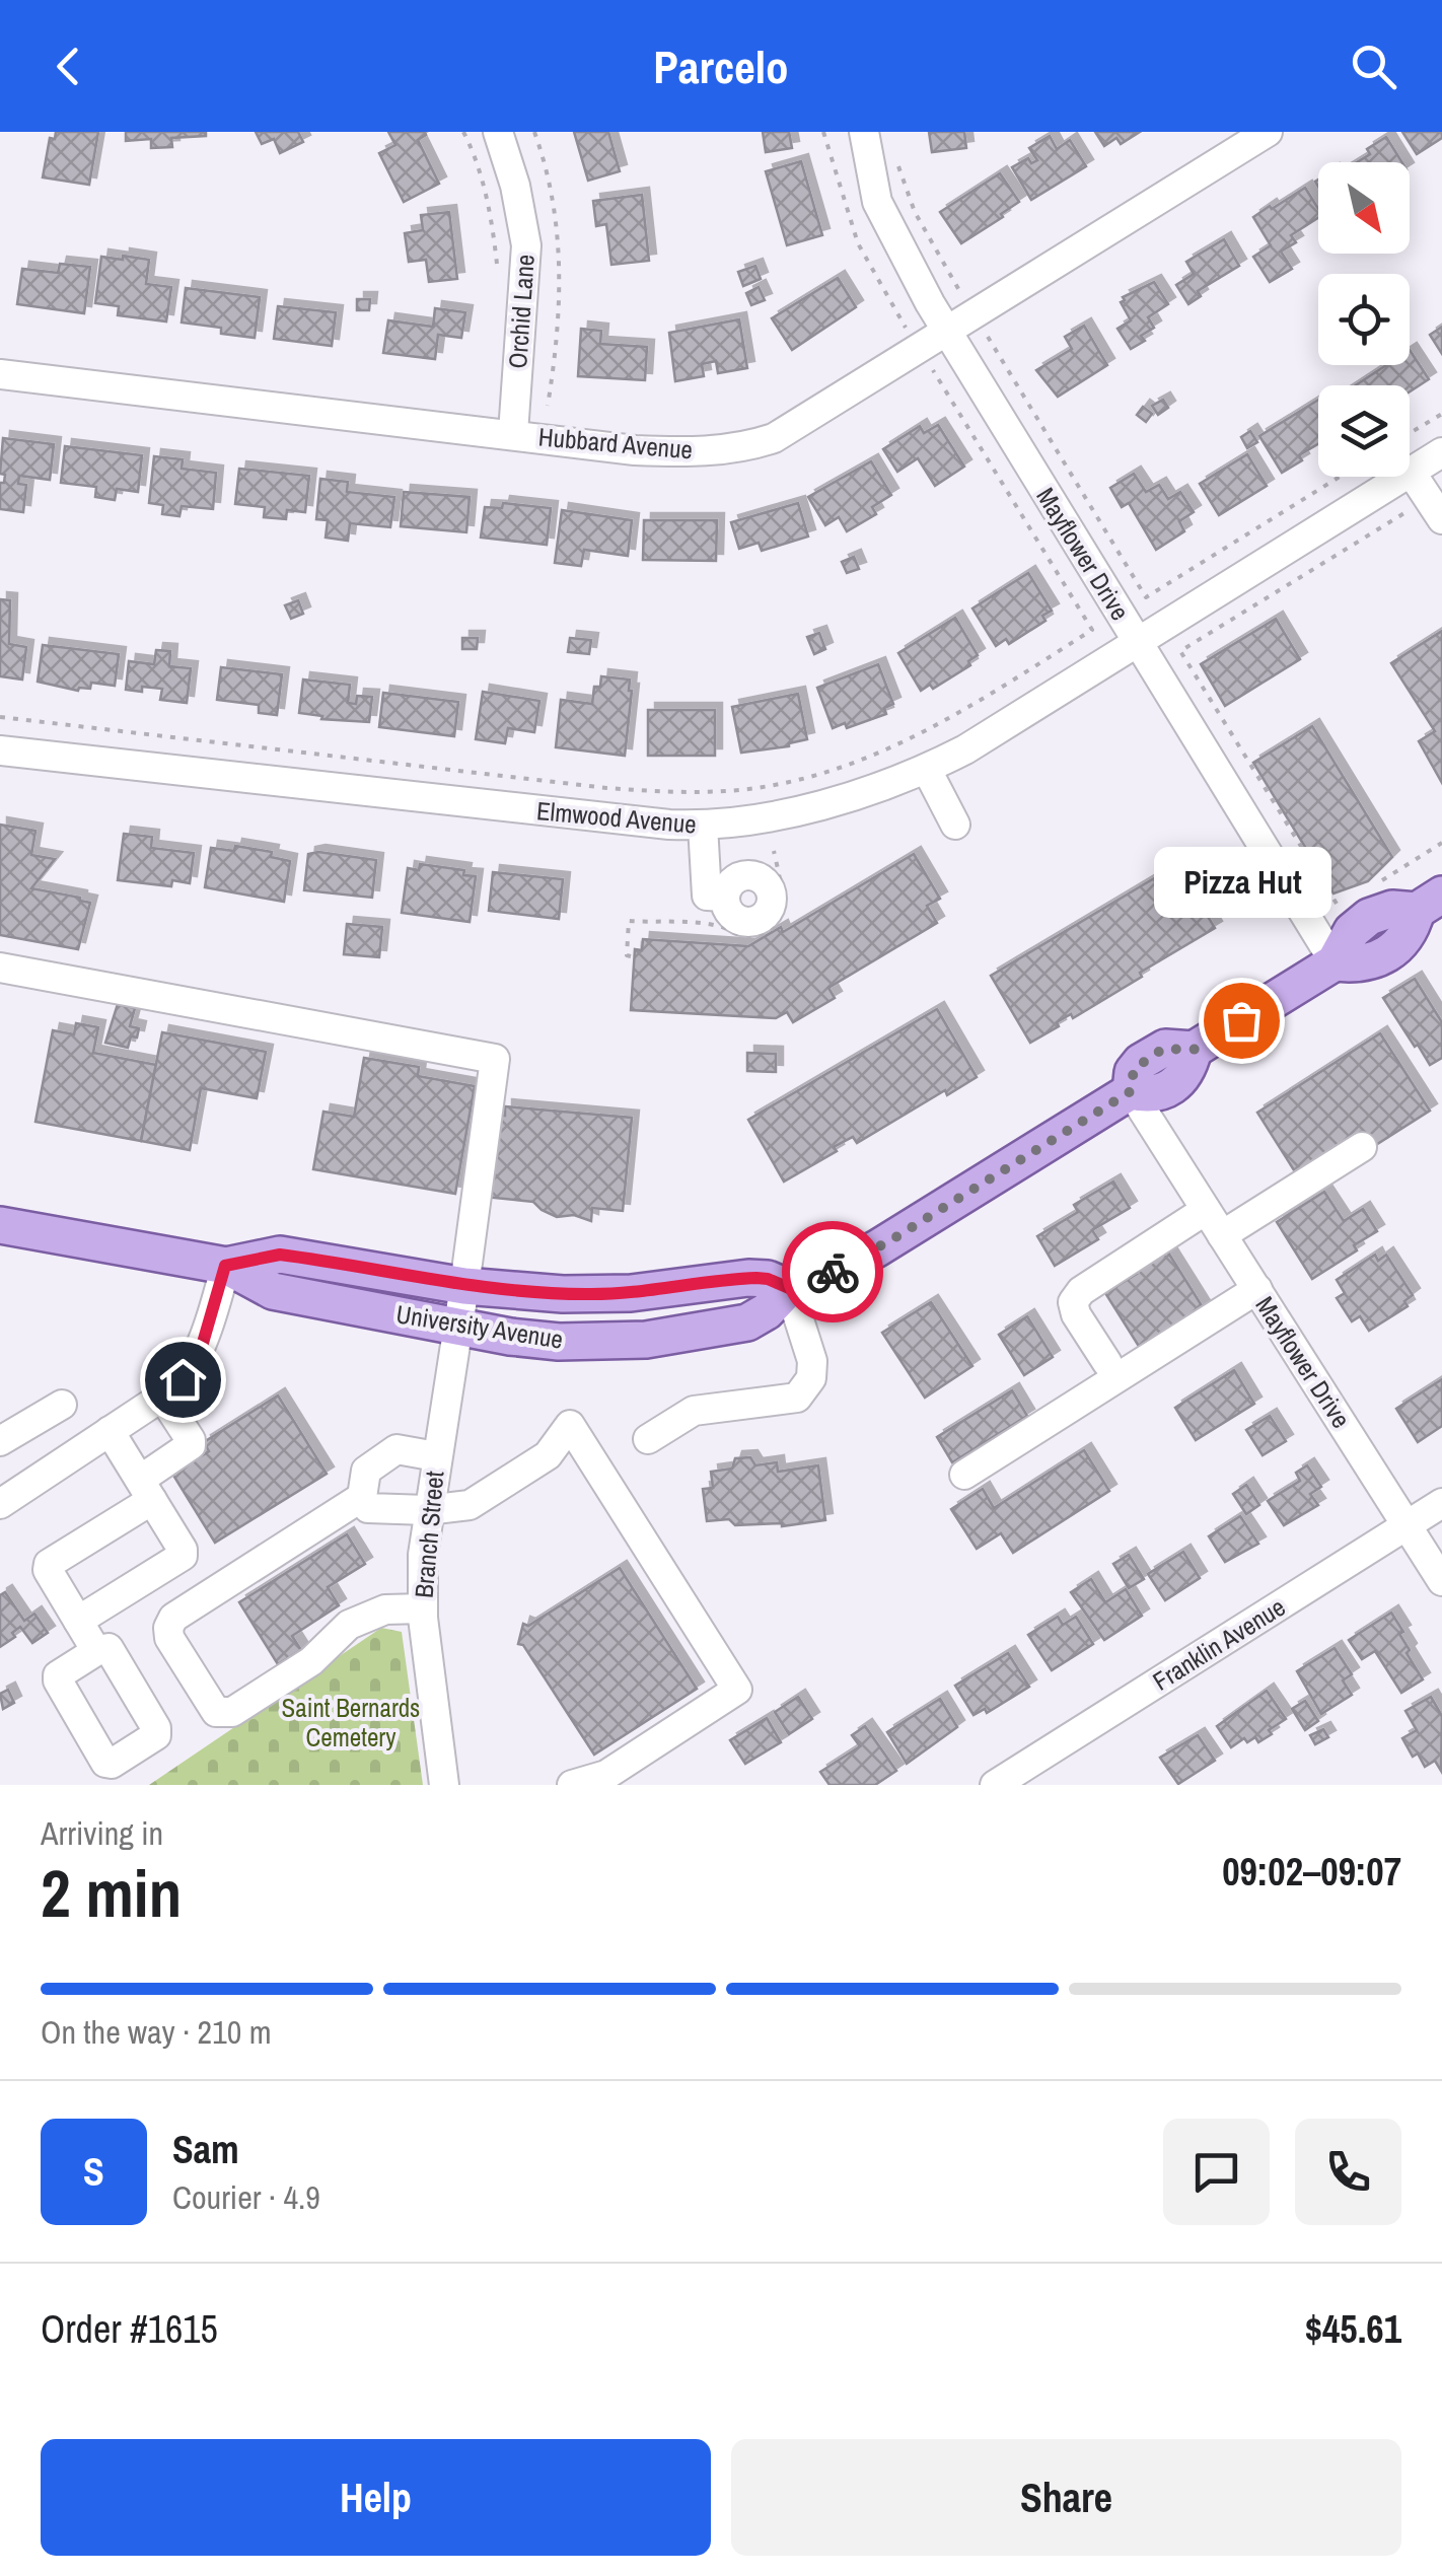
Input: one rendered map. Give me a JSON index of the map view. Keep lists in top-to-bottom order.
{
  "streets": {
    "main road": ["University Avenue"],
    "street": [
      "Orchid Lane",
      "Hubbard Avenue",
      "Mayflower Drive",
      "Elmwood Avenue",
      "Branch Street",
      "Franklin Avenue"
    ]
  },
  "crossings": [
    ["Orchid Lane", "Hubbard Avenue"],
    ["Hubbard Avenue", "Mayflower Drive"],
    ["Mayflower Drive", "Elmwood Avenue"],
    ["Mayflower Drive", "University Avenue"],
    ["Mayflower Drive", "Franklin Avenue"],
    ["University Avenue", "Branch Street"]
  ],
  "parks": ["Saint Bernards Cemetery"],
  "places": ["Pizza Hut"],
  "north": "bottom right",
  "page": {
    "header": "Parcelo",
    "bubble": "Pizza Hut",
    "heading": ["2 min", "Arriving in", "09:02–09:07"],
    "panel": [
      "Sam",
      "Courier · 4.9",
      "Order #1615",
      "$45.61"
    ],
    "bar": "On the way · 210 m",
    "round": "S",
    "buttons": ["Help", "Share"]
  }
}
